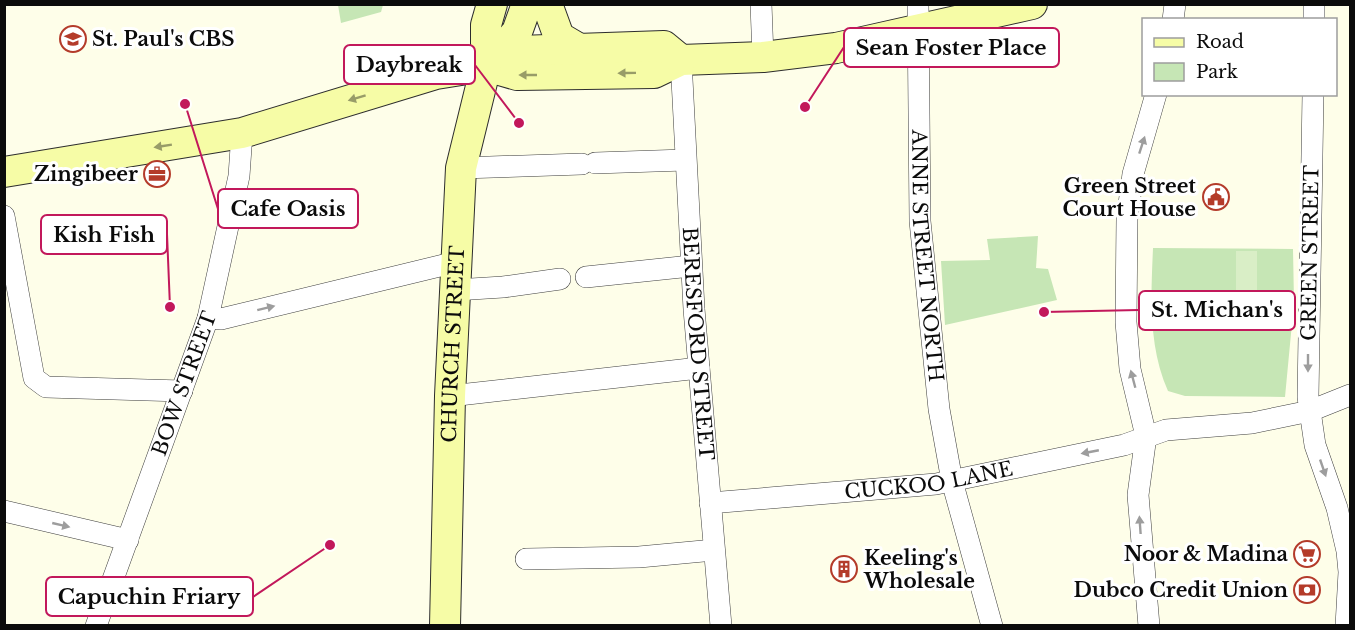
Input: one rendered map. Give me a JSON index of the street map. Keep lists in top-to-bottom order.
{
  "streets": {
    "main road": ["CHURCH STREET"],
    "street": [
      "GREEN STREET",
      "ANNE STREET NORTH",
      "BERESFORD STREET",
      "BOW STREET",
      "CUCKOO LANE"
    ]
  },
  "crossings": [
    ["GREEN STREET", "CUCKOO LANE"],
    ["ANNE STREET NORTH", "CUCKOO LANE"],
    ["BERESFORD STREET", "CUCKOO LANE"]
  ],
  "places": {
    "school or university": ["St. Paul's CBS"],
    "other": [
      "Cafe Oasis",
      "Sean Foster Place",
      "Daybreak",
      "Kish Fish",
      "St. Michan's",
      "Capuchin Friary"
    ],
    "office": ["Zingibeer"],
    "public building": ["Green Street Court House"],
    "supermarket": ["Noor & Madina"],
    "building": ["Keeling's Wholesale"],
    "bank": ["Dubco Credit Union"]
  },
  "legend": ["Road", "Park"]
}
